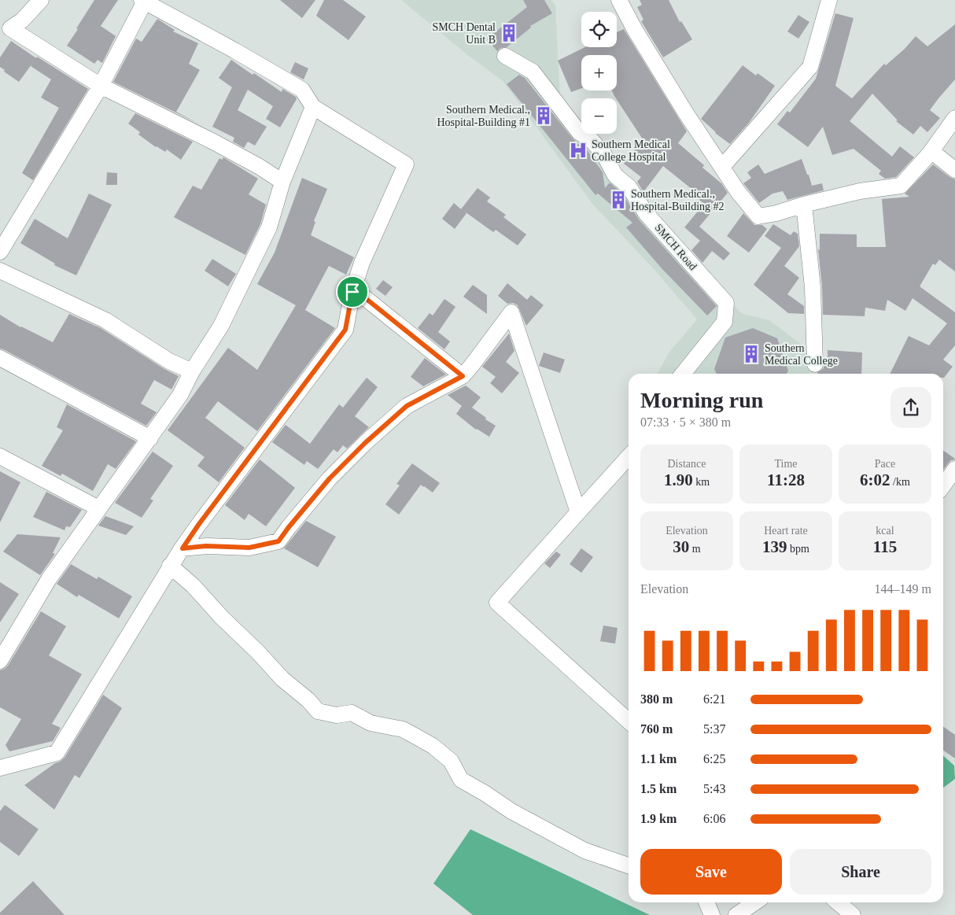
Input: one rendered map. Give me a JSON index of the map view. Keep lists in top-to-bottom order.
{
  "streets": {
    "street": ["SMCH Road"]
  },
  "places": {
    "building": [
      "SMCH Dental Unit B",
      "Southern Medical., Hospital-Building #1",
      "Southern Medical., Hospital-Building #2",
      "Southern Medical College"
    ],
    "hospital": ["Southern Medical College Hospital"]
  },
  "page": {
    "map_buttons": ["+", "−"],
    "heading": ["Morning run", "07:33 · 5 × 380 m"],
    "stats": [
      ["Distance", "1.90 km"],
      ["Time", "11:28"],
      ["Pace", "6:02 /km"],
      ["Elevation", "30 m"],
      ["Heart rate", "139 bpm"],
      ["kcal", "115"]
    ],
    "chart": ["Elevation", "144–149 m"],
    "list": [
      {
        "name": "380 m",
        "note": "6:21"
      },
      {
        "name": "760 m",
        "note": "5:37"
      },
      {
        "name": "1.1 km",
        "note": "6:25"
      },
      {
        "name": "1.5 km",
        "note": "5:43"
      },
      {
        "name": "1.9 km",
        "note": "6:06"
      }
    ],
    "buttons": ["Save", "Share"]
  }
}
